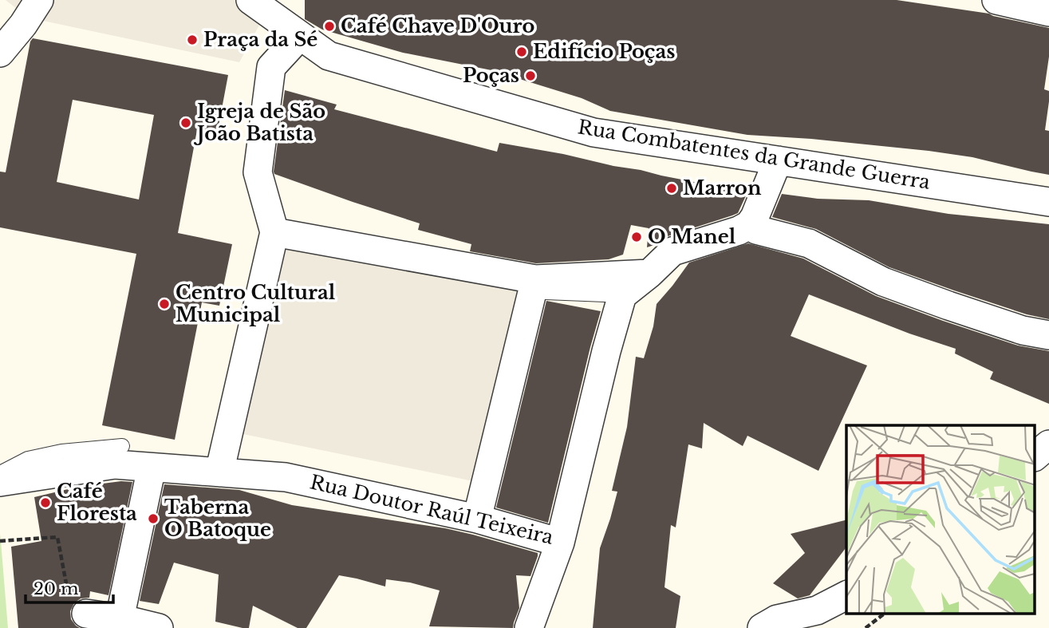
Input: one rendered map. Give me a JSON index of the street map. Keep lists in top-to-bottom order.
{
  "streets": {
    "street": ["Rua Combatentes da Grande Guerra", "Rua Doutor Raúl Teixeira"]
  },
  "places": [
    "Café Chave D'Ouro",
    "Praça da Sé",
    "Edifício Poças",
    "Poças",
    "Igreja de São João Batista",
    "Marron",
    "O Manel",
    "Centro Cultural Municipal",
    "Café Floresta",
    "Taberna O Batoque"
  ],
  "scale_bar": "20 m"
}
